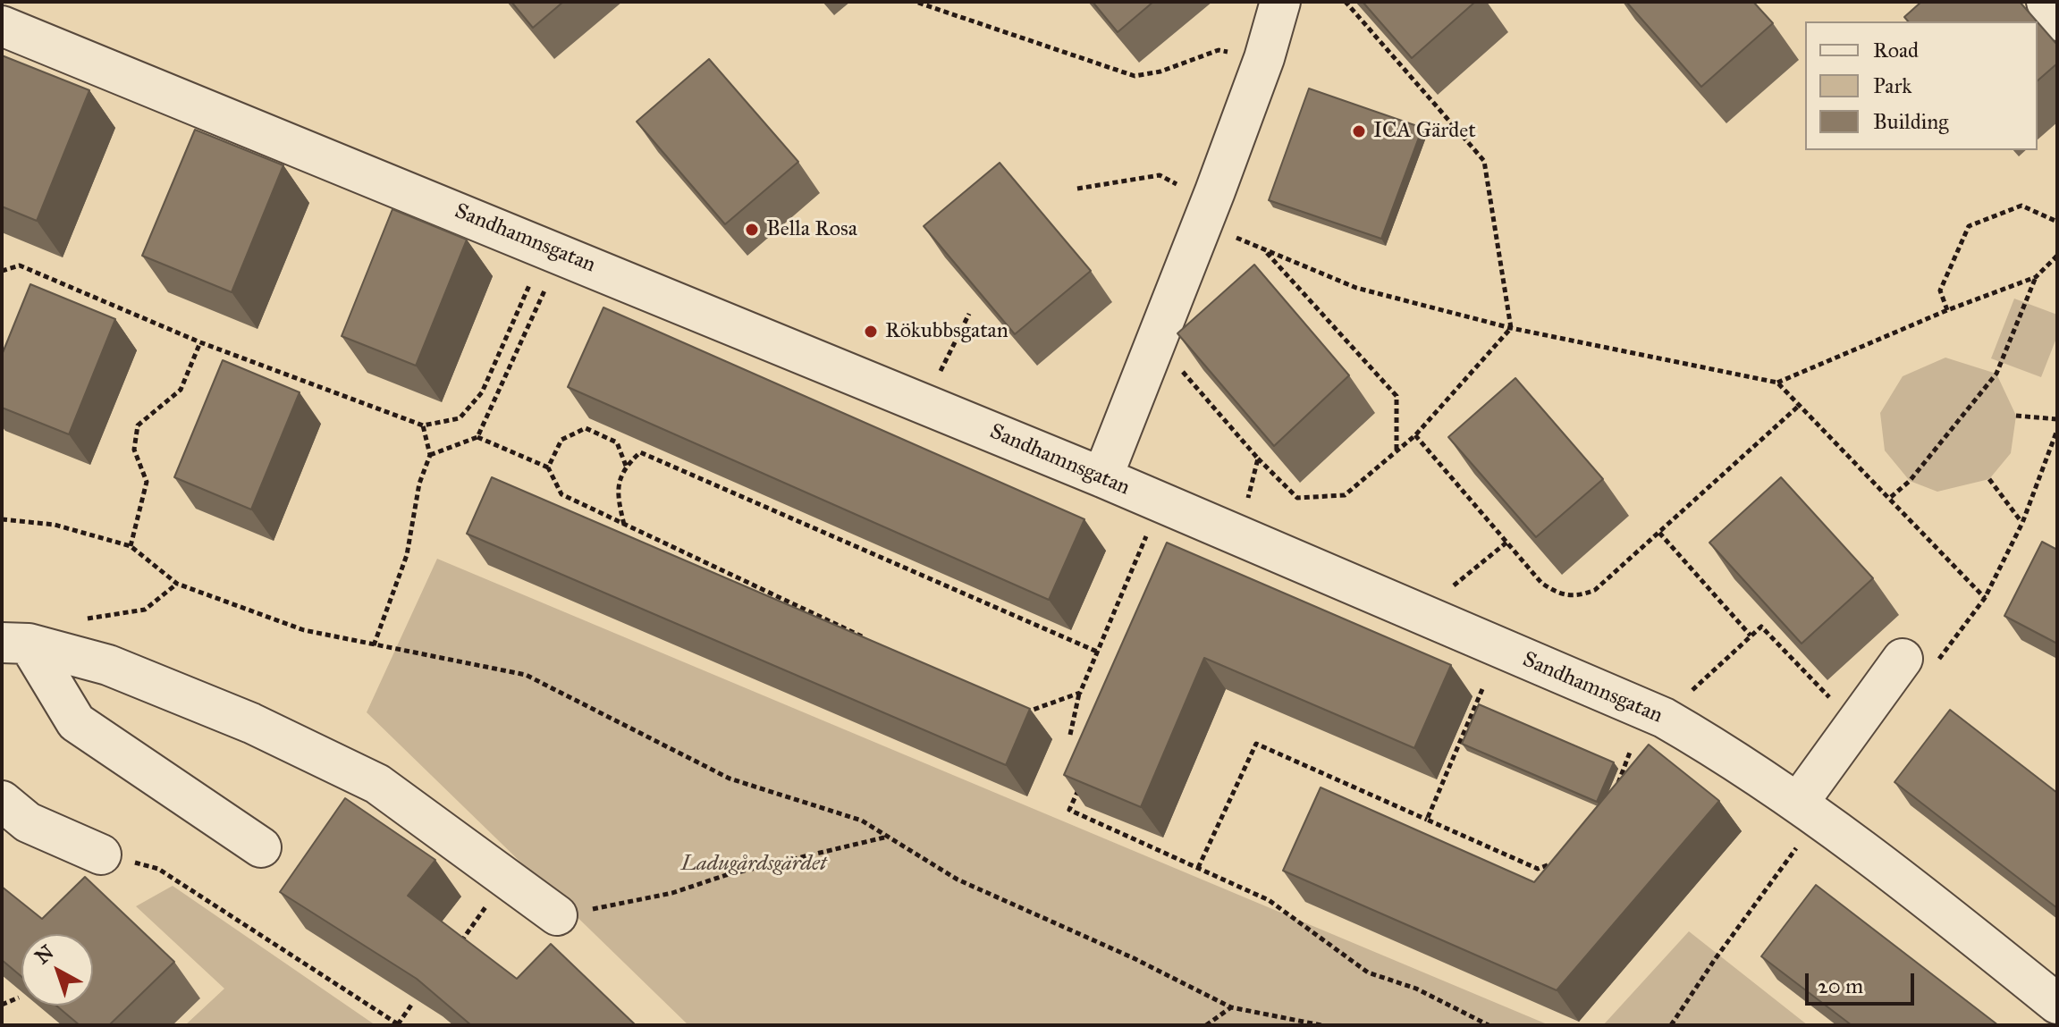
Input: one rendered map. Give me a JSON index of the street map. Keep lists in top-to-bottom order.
{
  "streets": {
    "street": ["Sandhamnsgatan"]
  },
  "parks": ["Ladugårdsgärdet"],
  "places": ["ICA Gärdet", "Bella Rosa", "Rökubbsgatan"],
  "legend": ["Road", "Park", "Building"],
  "scale_bar": "20 m",
  "north": "top left"
}
